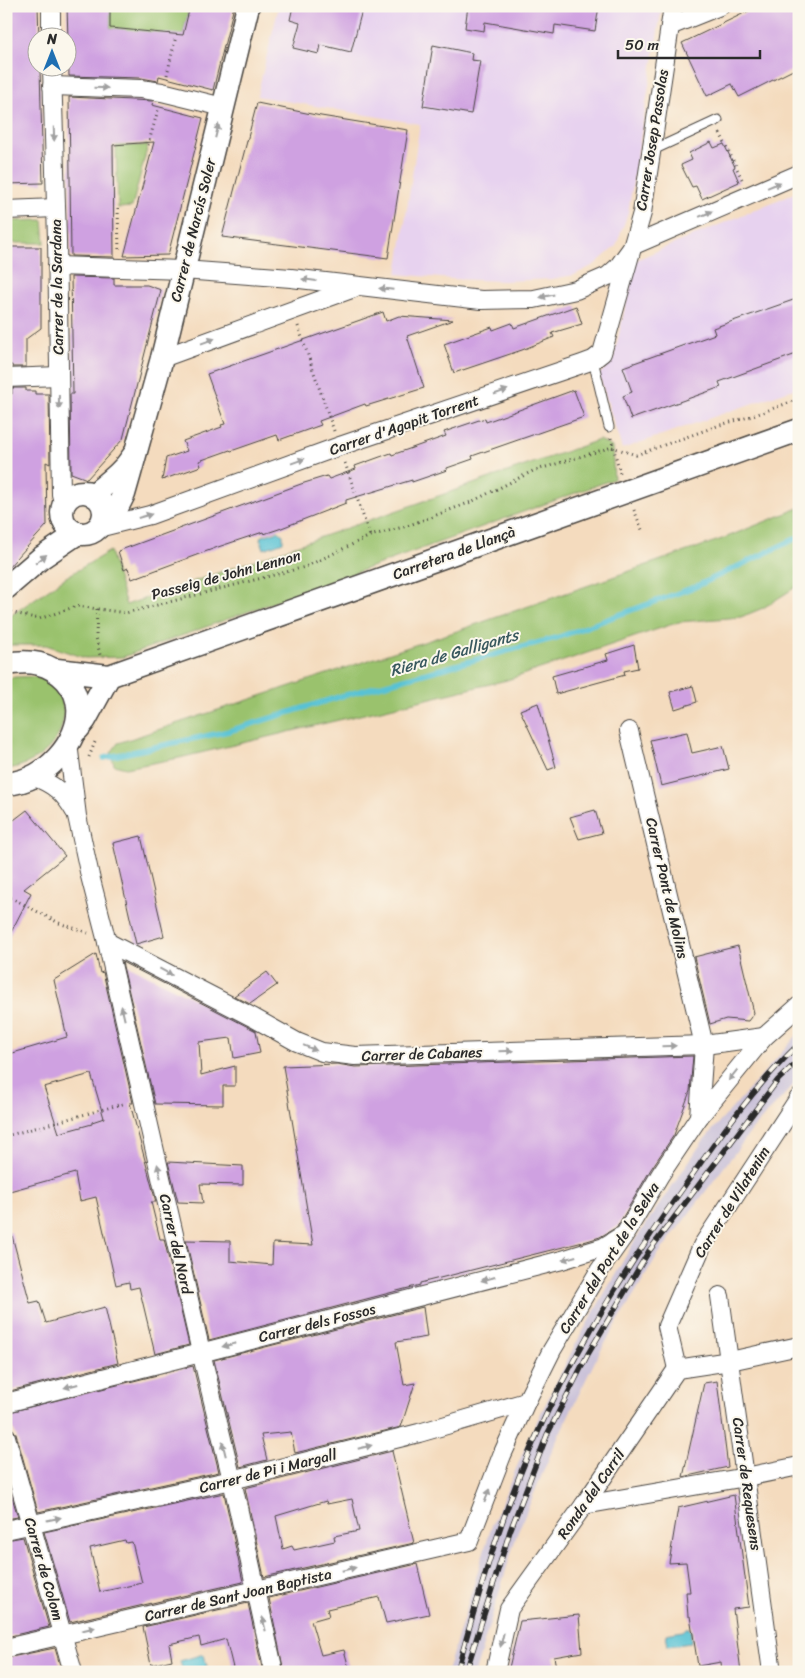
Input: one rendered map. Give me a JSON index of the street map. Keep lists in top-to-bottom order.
{
  "streets": {
    "street": [
      "Carrer Josep Passolas",
      "Carrer de Narcís Soler",
      "Carrer de la Sardana",
      "Carrer d'Agapit Torrent",
      "Carretera de Llançà",
      "Carrer Pont de Molins",
      "Carrer de Cabanes",
      "Carrer de Vilatenim",
      "Carrer del Nord",
      "Carrer del Port de la Selva",
      "Carrer dels Fossos",
      "Carrer de Pi i Margall",
      "Carrer de Requesens",
      "Ronda del Carril",
      "Carrer de Colom",
      "Carrer de Sant Joan Baptista"
    ],
    "path": ["Passeig de John Lennon"]
  },
  "crossings": [
    ["Carrer de Narcís Soler", "Carrer de la Sardana"],
    ["Carrer de Narcís Soler", "Carrer d'Agapit Torrent"],
    ["Carrer de la Sardana", "Carrer d'Agapit Torrent"],
    ["Carrer Pont de Molins", "Carrer de Cabanes"],
    ["Carrer Pont de Molins", "Carrer del Port de la Selva"],
    ["Carrer de Cabanes", "Carrer del Nord"],
    ["Carrer de Cabanes", "Carrer del Port de la Selva"],
    ["Carrer de Vilatenim", "Ronda del Carril"],
    ["Carrer del Nord", "Carrer dels Fossos"],
    ["Carrer del Nord", "Carrer de Pi i Margall"],
    ["Carrer del Nord", "Carrer de Sant Joan Baptista"],
    ["Carrer del Port de la Selva", "Carrer dels Fossos"],
    ["Carrer del Port de la Selva", "Carrer de Pi i Margall"],
    ["Carrer del Port de la Selva", "Carrer de Sant Joan Baptista"],
    ["Carrer de Pi i Margall", "Carrer de Colom"],
    ["Carrer de Colom", "Carrer de Sant Joan Baptista"]
  ],
  "one_way": [
    "Carrer de Narcís Soler",
    "Carrer de la Sardana",
    "Carrer de Cabanes",
    "Carrer del Nord",
    "Carrer dels Fossos",
    "Carrer de Pi i Margall",
    "Ronda del Carril",
    "Carrer de Sant Joan Baptista"
  ],
  "water": ["Riera de Galligants"],
  "scale_bar": "50 m",
  "north": "top"
}
